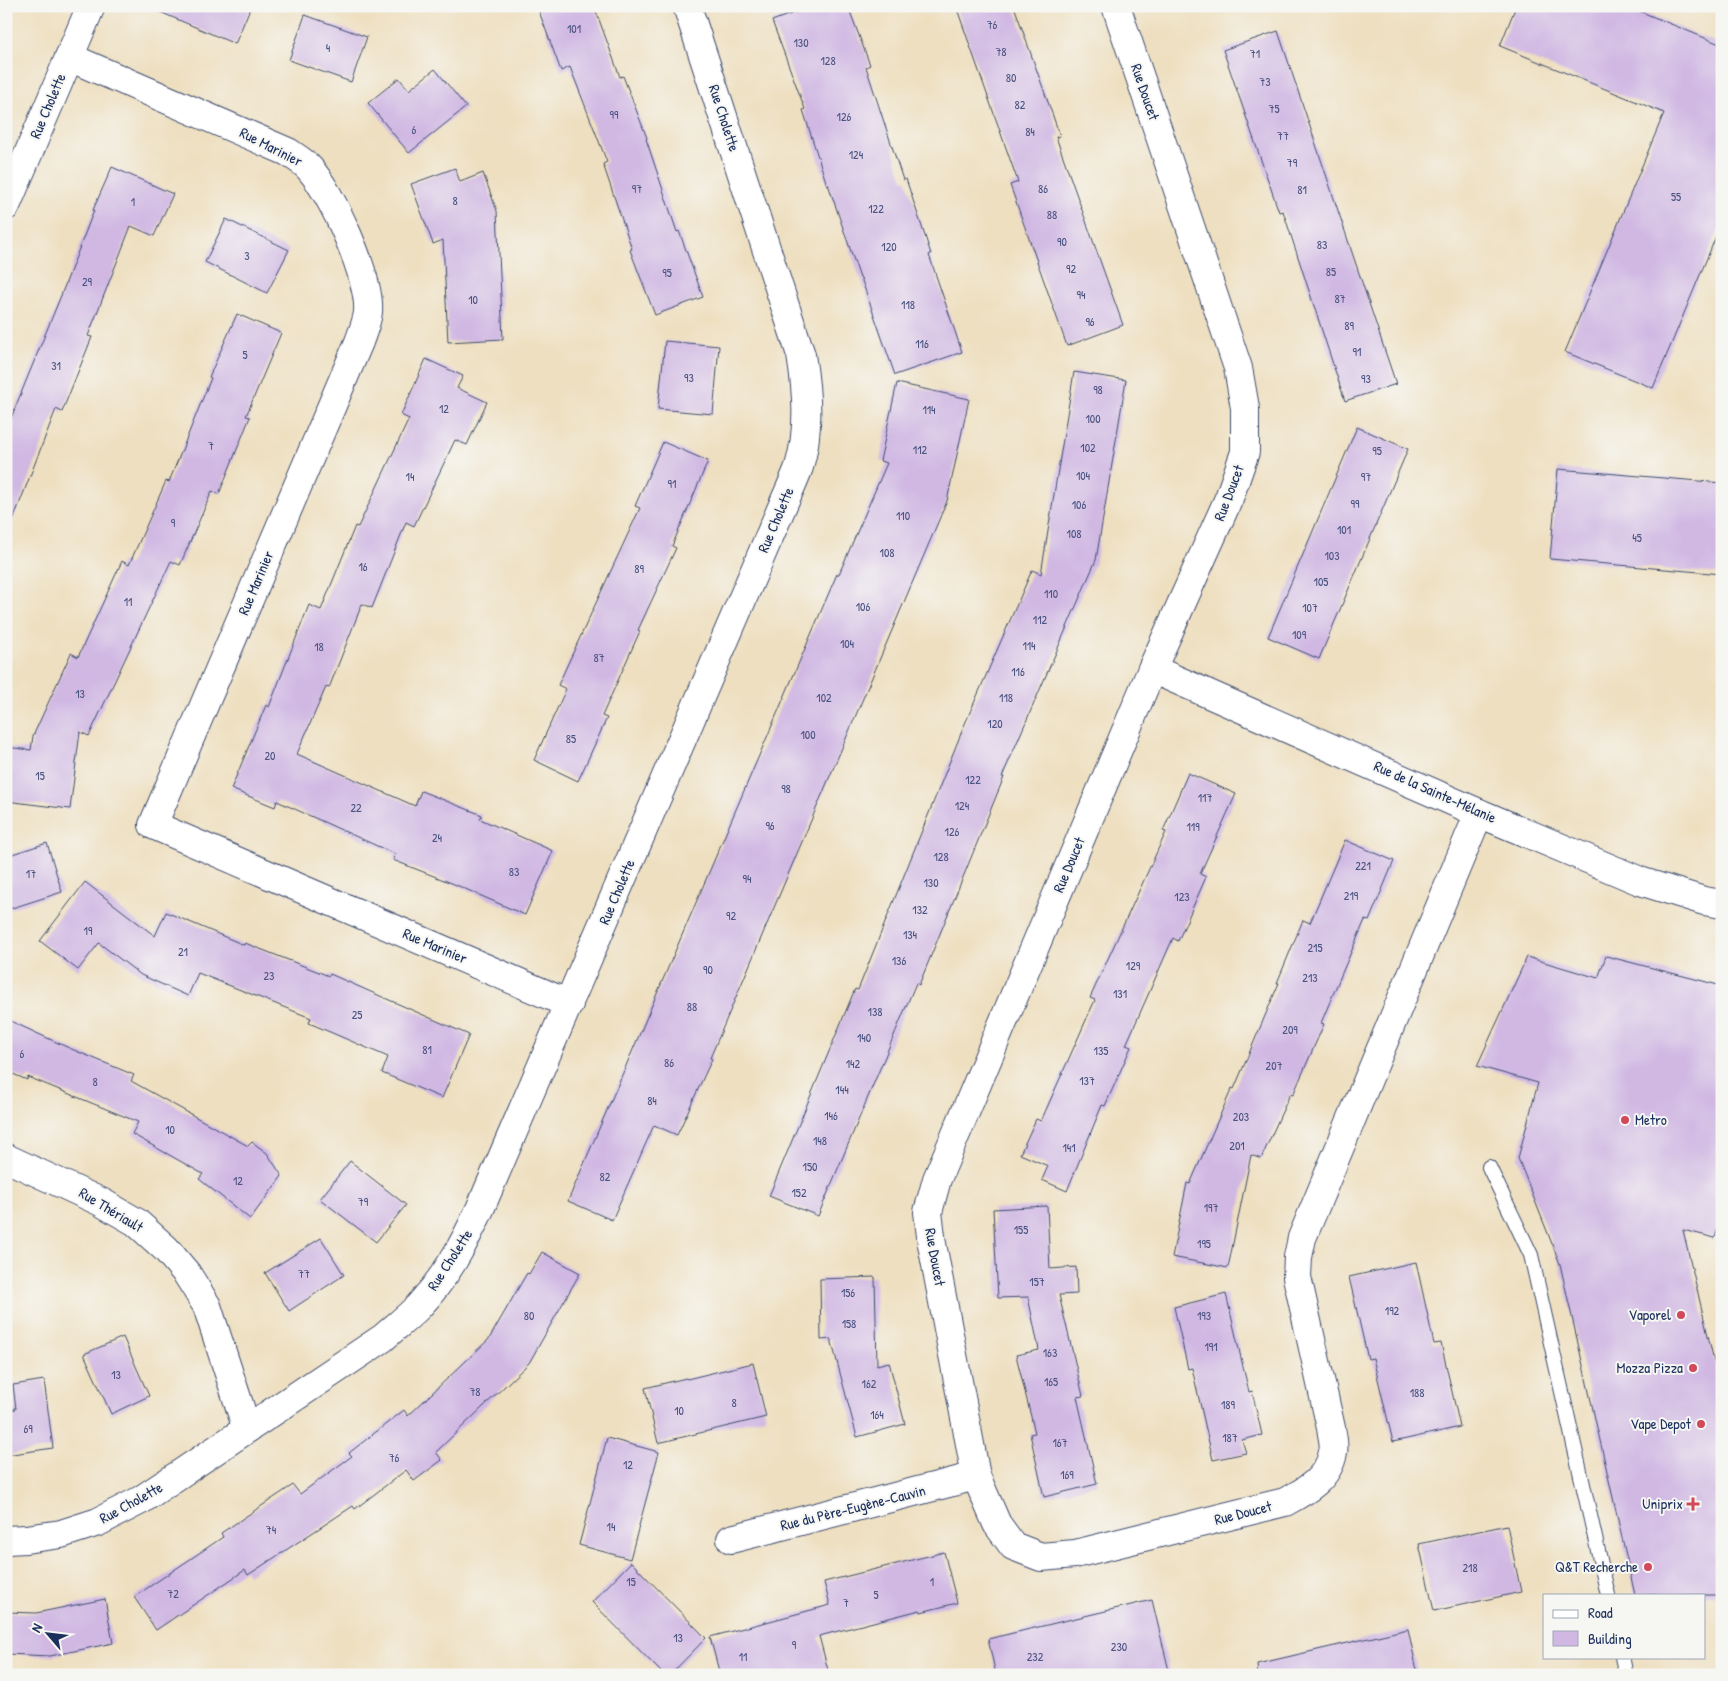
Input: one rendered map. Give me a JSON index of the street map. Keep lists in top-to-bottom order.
{
  "streets": {
    "street": [
      "Rue Doucet",
      "Rue Cholette",
      "Rue Marinier",
      "Rue de la Sainte-Mélanie",
      "Rue Thériault",
      "Rue du Père-Eugène-Cauvin"
    ]
  },
  "crossings": [
    ["Rue Doucet", "Rue de la Sainte-Mélanie"],
    ["Rue Doucet", "Rue du Père-Eugène-Cauvin"],
    ["Rue Cholette", "Rue Marinier"],
    ["Rue Cholette", "Rue Thériault"]
  ],
  "places": {
    "other": [
      "Metro",
      "Vaporel",
      "Mozza Pizza",
      "Vape Depot",
      "Q&T Recherche"
    ],
    "health": ["Uniprix"]
  },
  "house_numbers": [
    "76",
    "101",
    "130",
    "4",
    "78",
    "71",
    "128",
    "80",
    "73",
    "82",
    "75",
    "99",
    "126",
    "6",
    "84",
    "77",
    "124",
    "79",
    "97",
    "86",
    "81",
    "55",
    "8",
    "1",
    "122",
    "88",
    "90",
    "83",
    "120",
    "3",
    "92",
    "85",
    "95",
    "29",
    "94",
    "87",
    "10",
    "118",
    "96",
    "89",
    "116",
    "91",
    "5",
    "31",
    "93",
    "93",
    "98",
    "12",
    "114",
    "100",
    "7",
    "102",
    "112",
    "95",
    "104",
    "14",
    "97",
    "91",
    "99",
    "106",
    "110",
    "9",
    "101",
    "108",
    "45",
    "108",
    "103",
    "16",
    "89",
    "105",
    "110",
    "11",
    "106",
    "107",
    "112",
    "109",
    "104",
    "114",
    "18",
    "87",
    "116",
    "13",
    "102",
    "118",
    "120",
    "100",
    "85",
    "20",
    "15",
    "122",
    "98",
    "117",
    "124",
    "22",
    "96",
    "119",
    "126",
    "24",
    "128",
    "221",
    "83",
    "17",
    "94",
    "130",
    "219",
    "123",
    "132",
    "92",
    "19",
    "134",
    "215",
    "21",
    "136",
    "129",
    "90",
    "23",
    "213",
    "131",
    "88",
    "138",
    "25",
    "209",
    "140",
    "81",
    "135",
    "6",
    "86",
    "142",
    "207",
    "137",
    "8",
    "144",
    "84",
    "146",
    "203",
    "10",
    "148",
    "201",
    "141",
    "150",
    "82",
    "12",
    "152",
    "79",
    "197",
    "155",
    "195",
    "77",
    "157",
    "156",
    "192",
    "80",
    "193",
    "158",
    "191",
    "163",
    "13",
    "165",
    "162",
    "78",
    "188",
    "8",
    "189",
    "10",
    "164",
    "69",
    "187",
    "167",
    "76",
    "12",
    "169",
    "14",
    "74",
    "218",
    "15",
    "1",
    "72",
    "5",
    "7",
    "13",
    "9",
    "230",
    "11",
    "232"
  ],
  "legend": ["Road", "Building"],
  "north": "top left"
}
